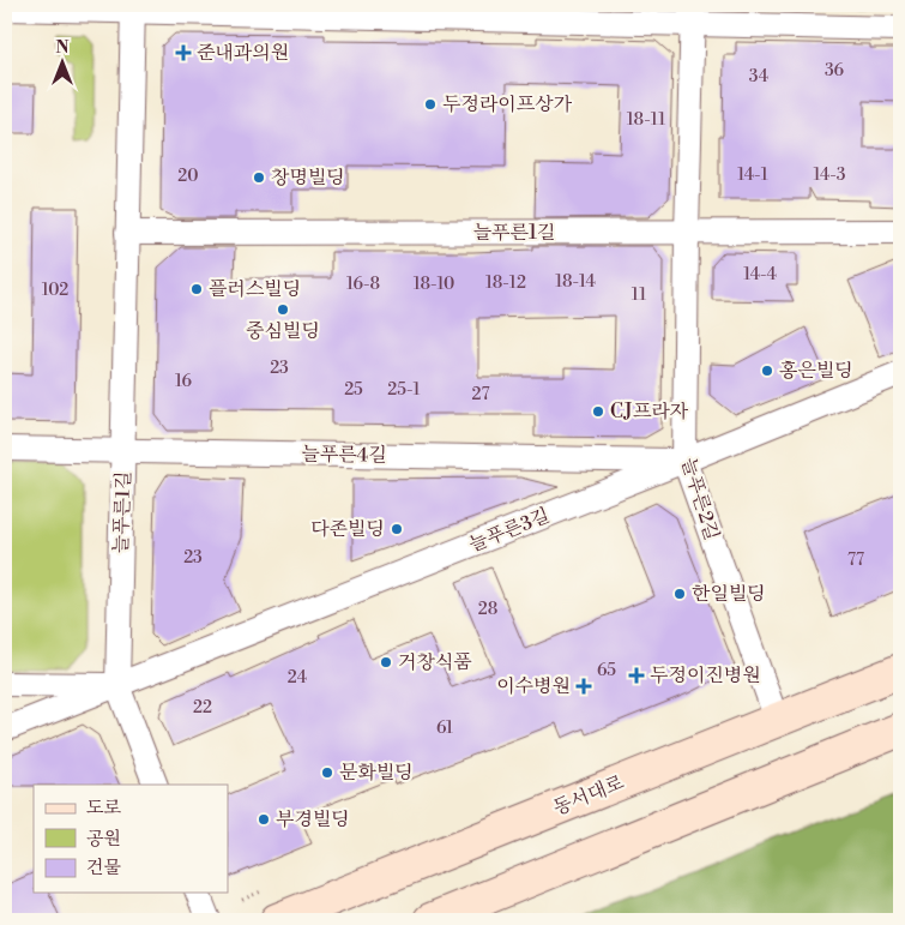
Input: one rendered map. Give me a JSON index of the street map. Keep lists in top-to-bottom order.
{
  "streets": {
    "main road": ["동서대로"],
    "street": [
      "늘푸른1길",
      "늘푸른4길",
      "늘푸른2길",
      "늘푸른3길"
    ]
  },
  "crossings": [
    ["늘푸른1길", "늘푸른4길"],
    ["늘푸른1길", "늘푸른2길"],
    ["늘푸른1길", "늘푸른3길"],
    ["늘푸른4길", "늘푸른2길"],
    ["늘푸른4길", "늘푸른3길"],
    ["늘푸른2길", "늘푸른3길"],
    ["늘푸른2길", "동서대로"]
  ],
  "places": {
    "health": ["준내과의원", "두정이진병원", "이수병원"],
    "other": [
      "두정라이프상가",
      "창명빌딩",
      "플러스빌딩",
      "중심빌딩",
      "홍은빌딩",
      "CJ프라자",
      "다존빌딩",
      "한일빌딩",
      "거창식품",
      "문화빌딩",
      "부경빌딩"
    ]
  },
  "house_numbers": [
    "36",
    "34",
    "18-11",
    "14-1",
    "14-3",
    "20",
    "14-4",
    "18-14",
    "18-12",
    "16-8",
    "18-10",
    "102",
    "11",
    "23",
    "16",
    "25",
    "25-1",
    "27",
    "23",
    "77",
    "28",
    "65",
    "24",
    "22",
    "61"
  ],
  "legend": ["도로", "공원", "건물"],
  "north": "top"
}
